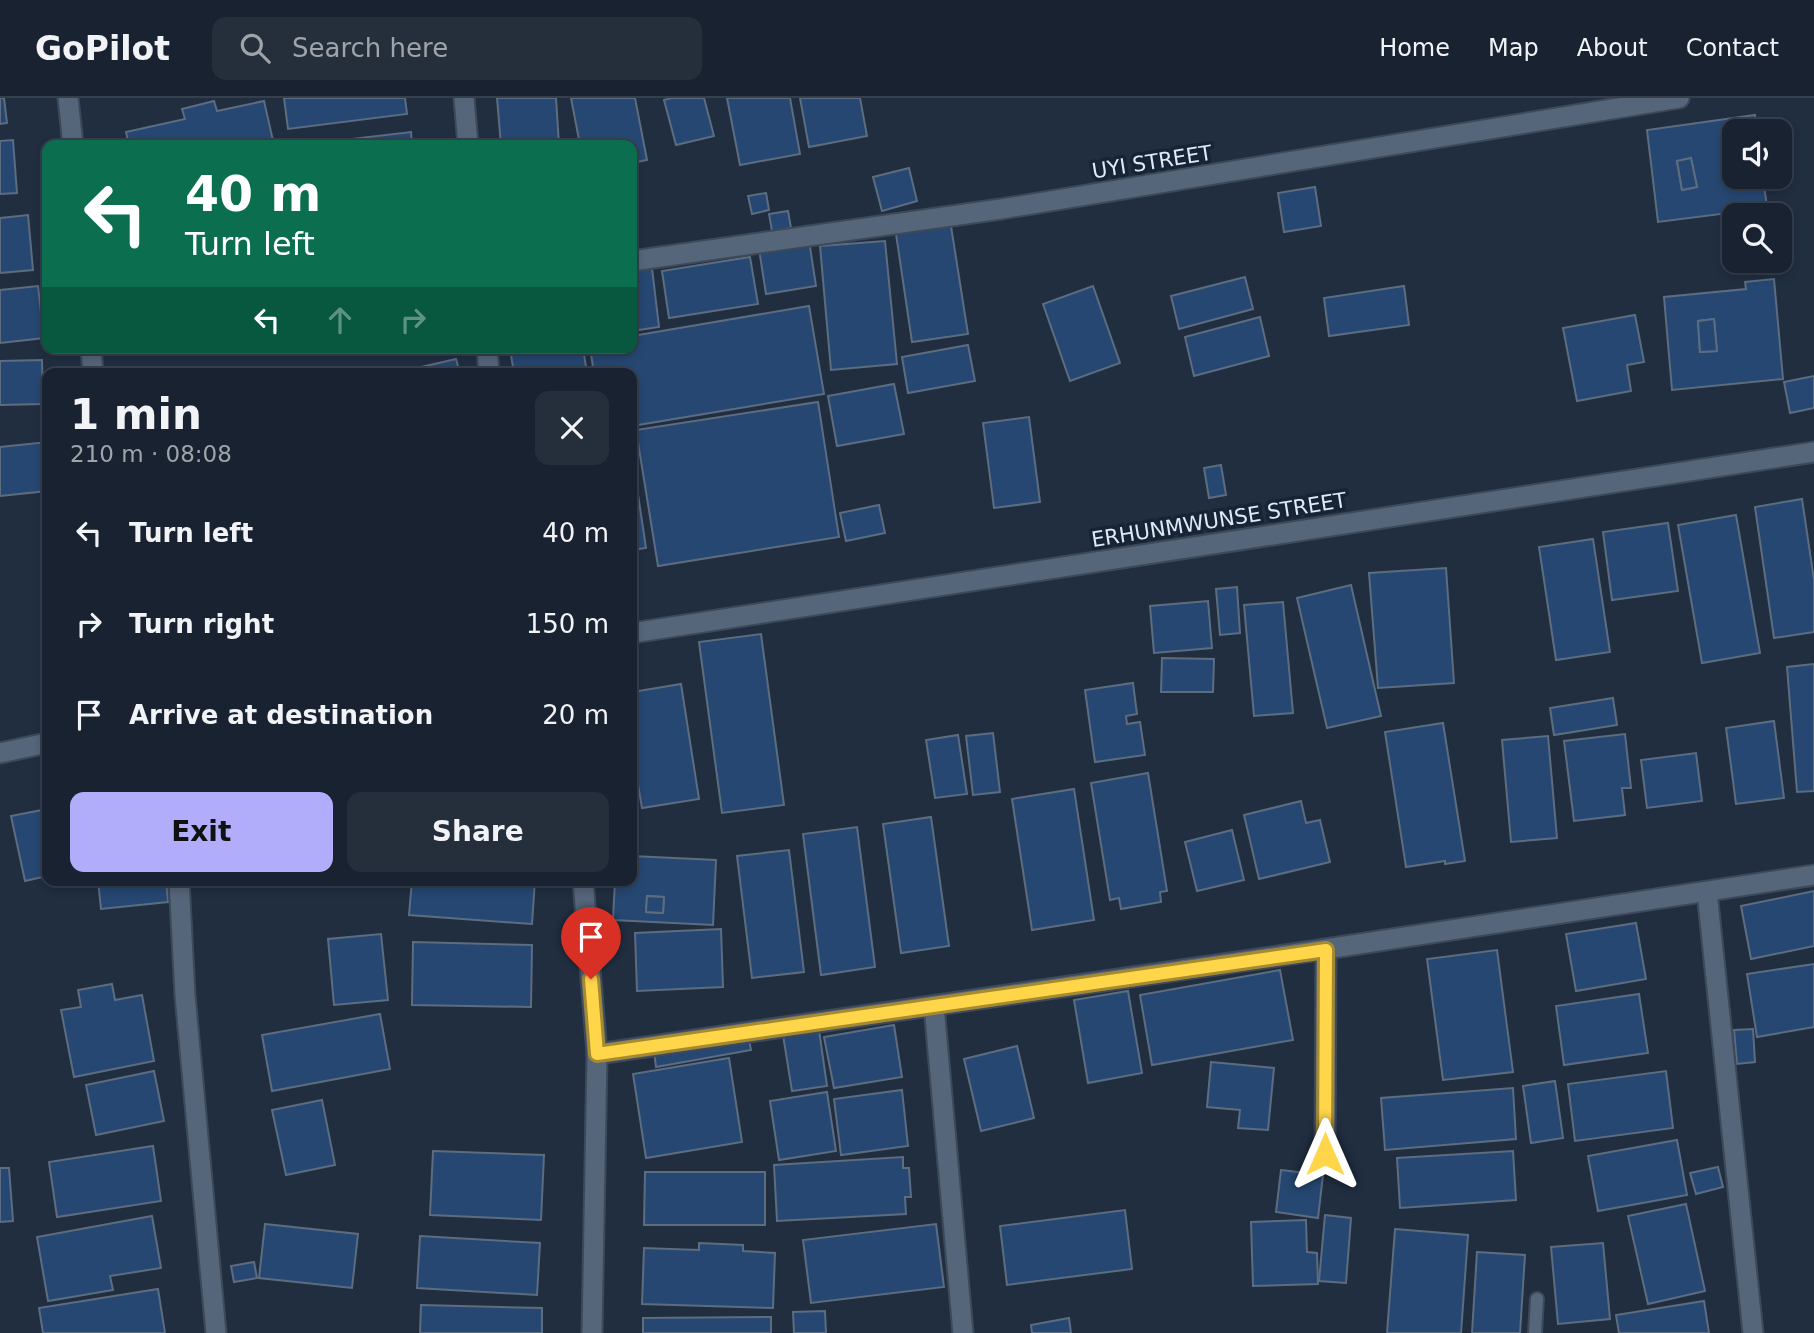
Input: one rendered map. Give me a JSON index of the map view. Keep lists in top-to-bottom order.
{
  "streets": {
    "street": ["UYI STREET", "ERHUNMWUNSE STREET"]
  },
  "page": {
    "header": "GoPilot",
    "search": "Search here",
    "nav": [
      "Home",
      "Map",
      "About",
      "Contact"
    ],
    "turn": ["40 m", "Turn left"],
    "heading": ["1 min", "210 m · 08:08"],
    "list": [
      {
        "name": "Turn left",
        "value": "40 m"
      },
      {
        "name": "Turn right",
        "value": "150 m"
      },
      {
        "name": "Arrive at destination",
        "value": "20 m"
      }
    ],
    "buttons": ["Exit", "Share"]
  }
}
